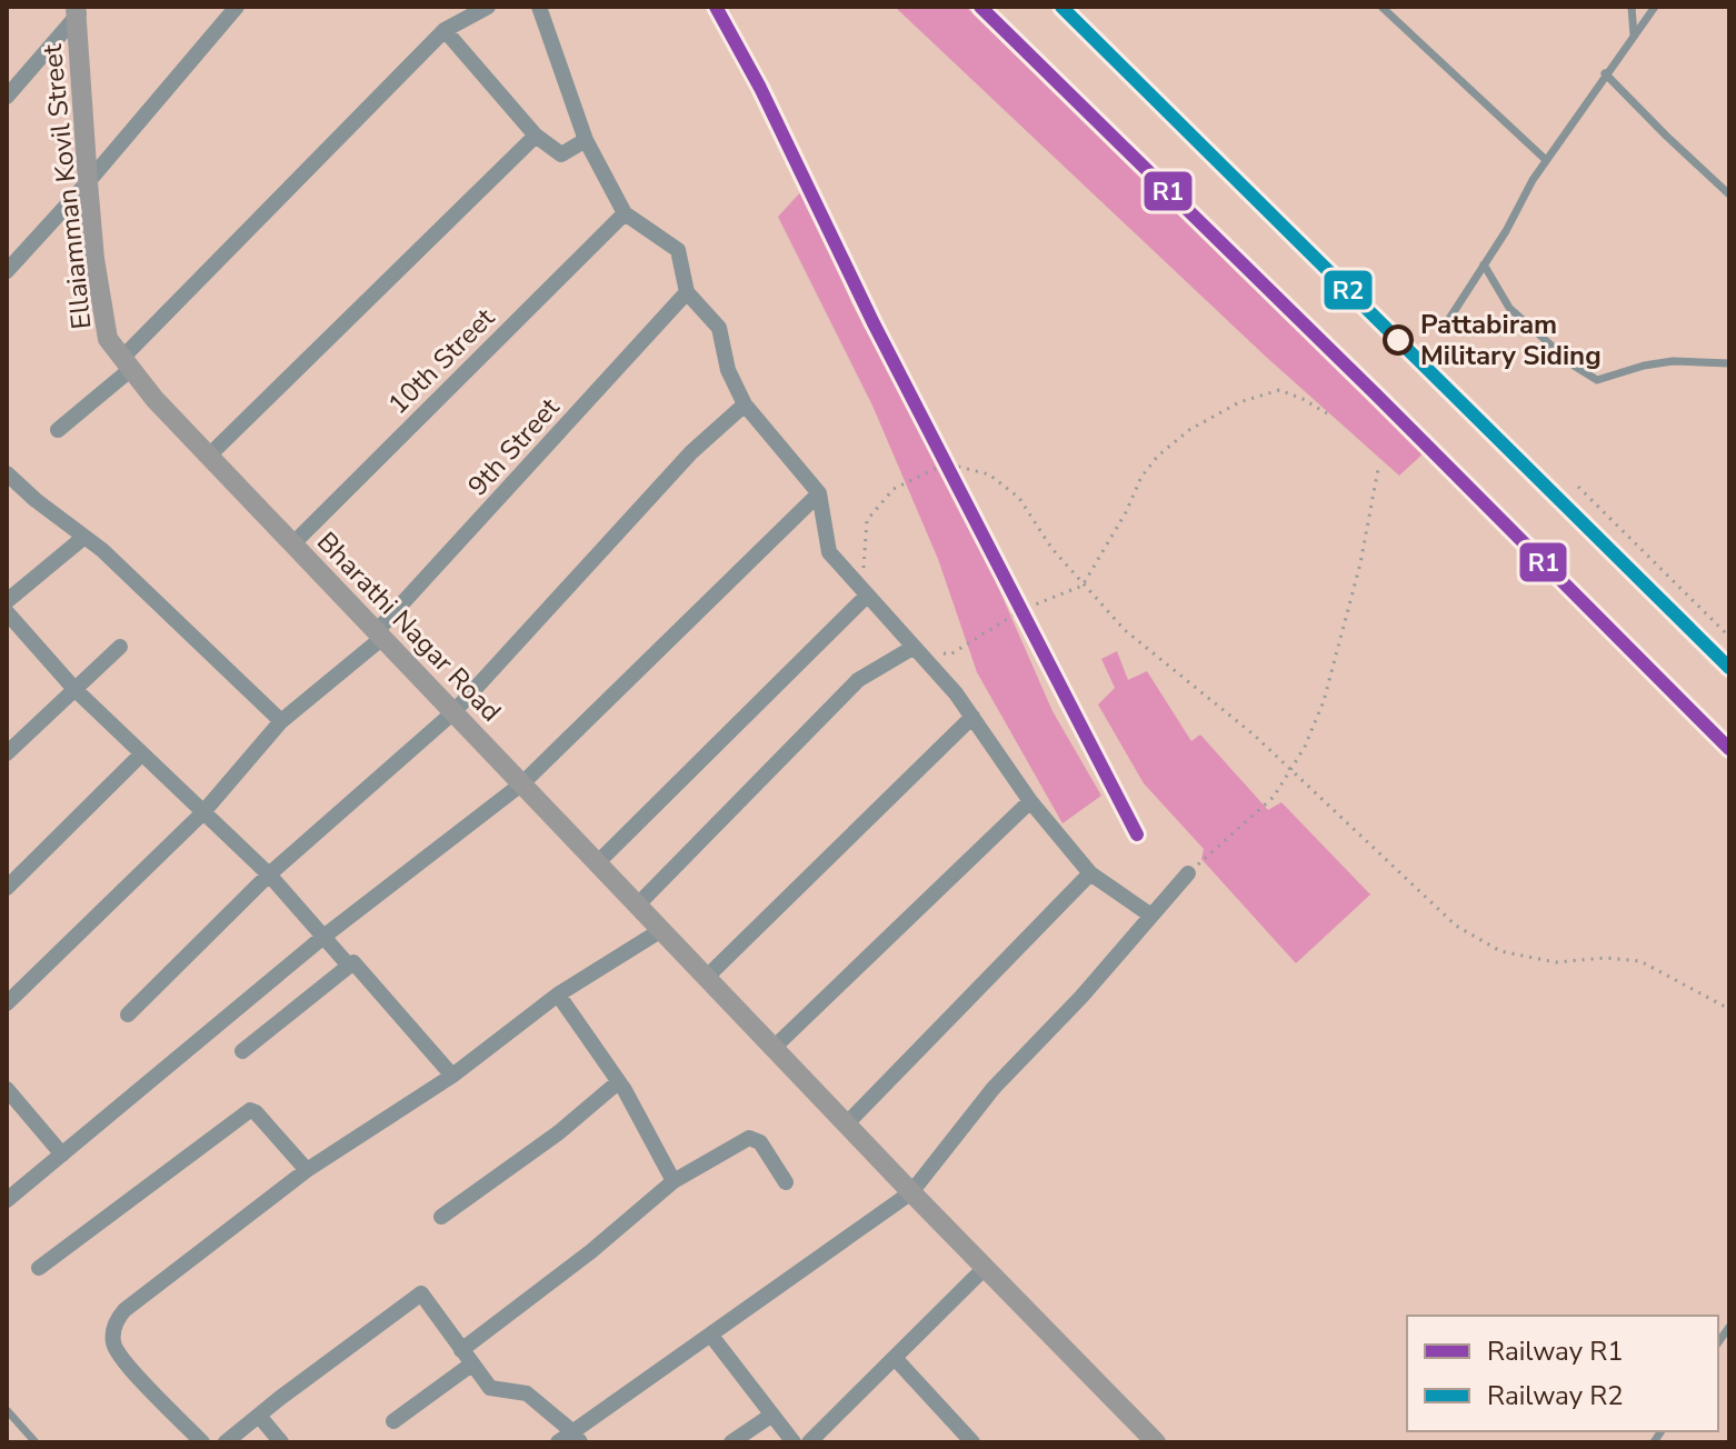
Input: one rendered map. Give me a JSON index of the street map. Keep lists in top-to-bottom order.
{
  "streets": {
    "main road": ["Ellaiamman Kovil Street", "Bharathi Nagar Road"],
    "street": ["10th Street", "9th Street"]
  },
  "crossings": [
    ["Ellaiamman Kovil Street", "Bharathi Nagar Road"],
    ["10th Street", "Bharathi Nagar Road"],
    ["9th Street", "Bharathi Nagar Road"]
  ],
  "places": ["Pattabiram Military Siding"],
  "lines": ["rail line R1", "rail line R2"],
  "legend": ["Railway R1", "Railway R2"]
}
